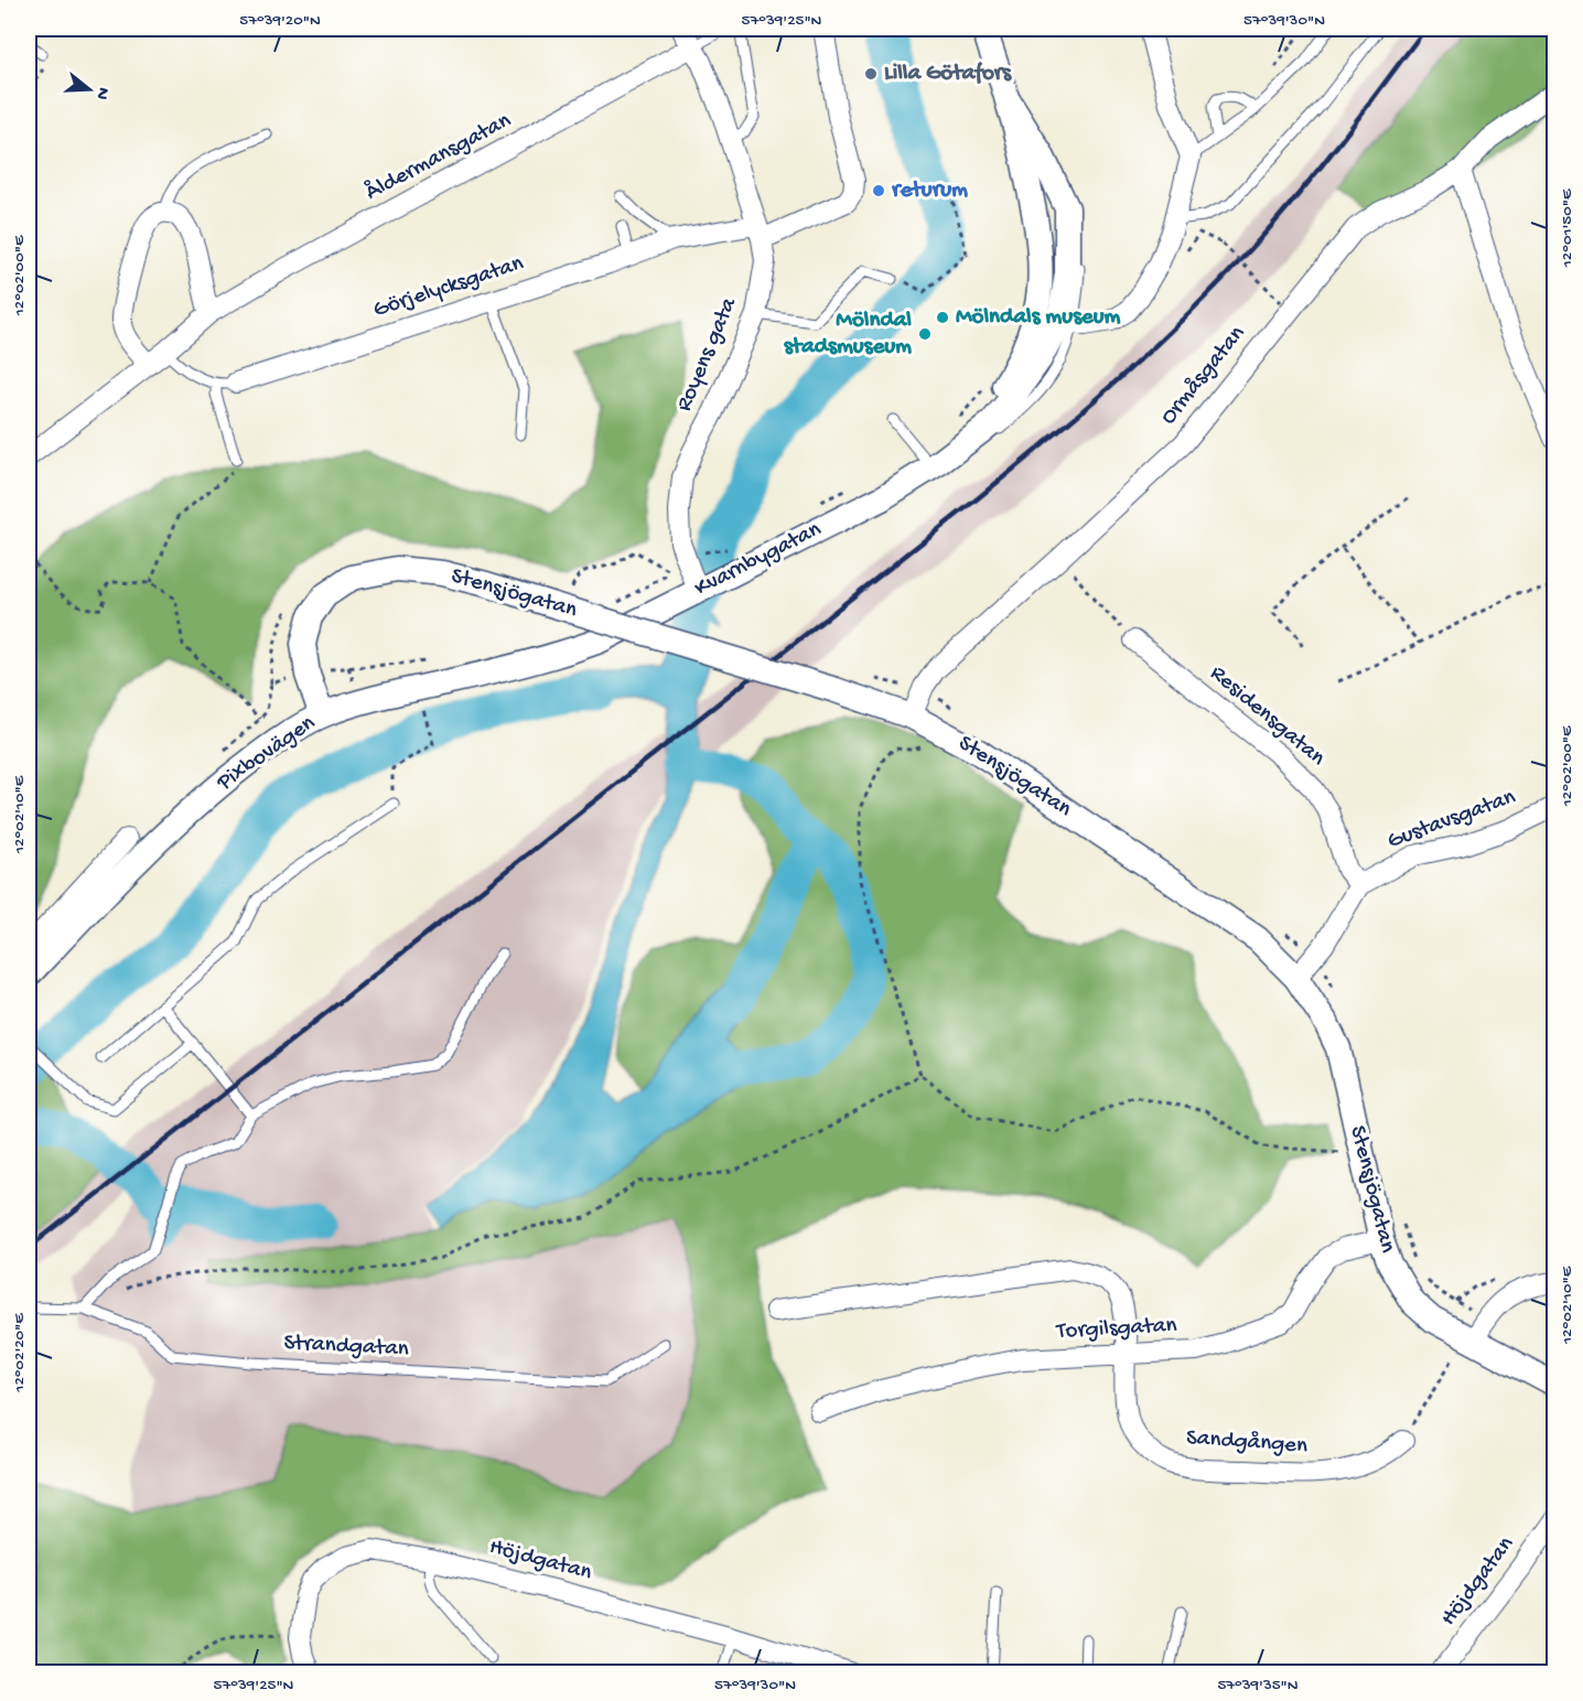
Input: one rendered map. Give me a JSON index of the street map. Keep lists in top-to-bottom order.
{
  "streets": {
    "street": [
      "Åldermansgatan",
      "Görjelycksgatan",
      "Royens gata",
      "Ormåsgatan",
      "Kvarnbygatan",
      "Stensjögatan",
      "Residensgatan",
      "Pixbovägen",
      "Gustavsgatan",
      "Torgilsgatan",
      "Sandgången",
      "Höjdgatan"
    ],
    "lane": ["Strandgatan"]
  },
  "crossings": [
    ["Åldermansgatan", "Royens gata"],
    ["Görjelycksgatan", "Royens gata"],
    ["Royens gata", "Kvarnbygatan"],
    ["Ormåsgatan", "Stensjögatan"],
    ["Kvarnbygatan", "Pixbovägen"],
    ["Stensjögatan", "Pixbovägen"],
    ["Stensjögatan", "Torgilsgatan"],
    ["Residensgatan", "Gustavsgatan"],
    ["Torgilsgatan", "Sandgången"]
  ],
  "places": [
    "Lilla Götafors",
    "returum",
    "Mölndals museum",
    "Mölndal stadsmuseum"
  ],
  "north": "right",
  "coordinates": [
    "57°39'20\"N",
    "57°39'25\"N",
    "57°39'30\"N",
    "12°01'50\"E",
    "12°02'00\"E",
    "12°02'10\"E",
    "12°02'20\"E",
    "57°39'35\"N"
  ]
}
